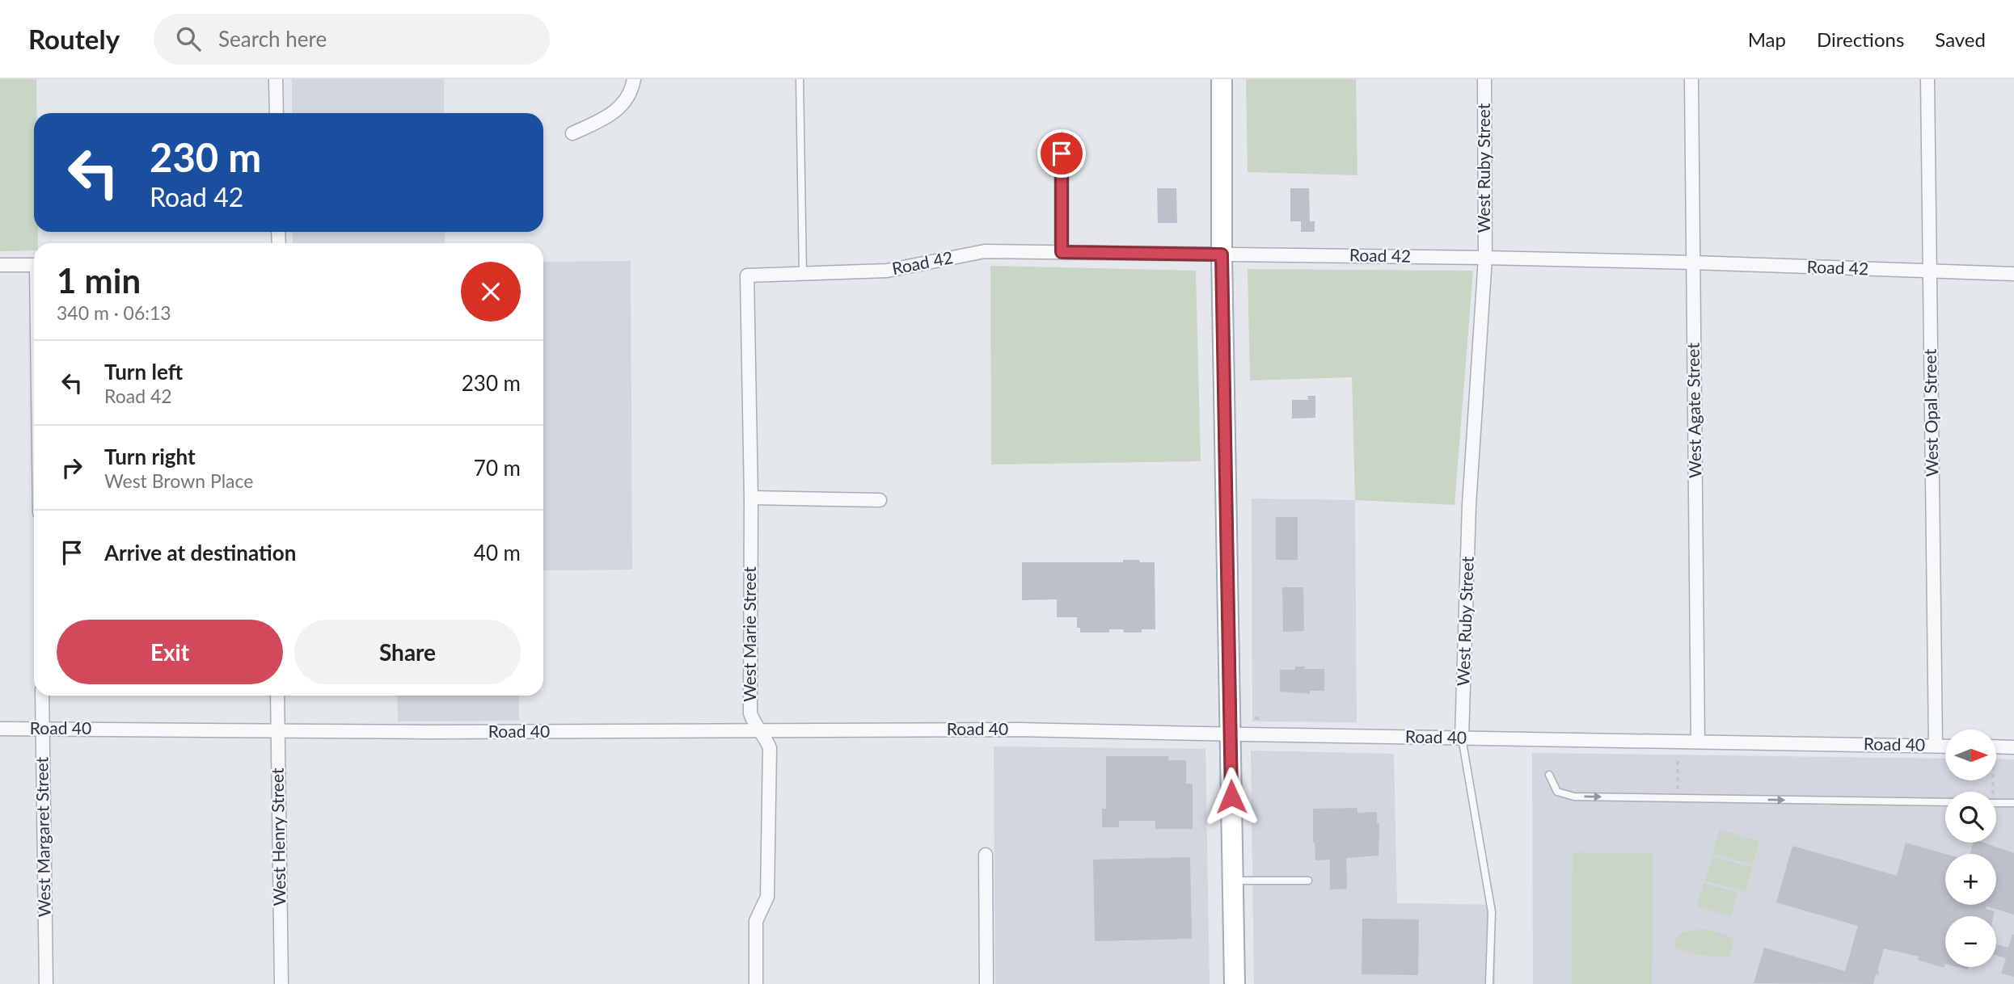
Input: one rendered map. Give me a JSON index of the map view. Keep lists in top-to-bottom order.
{
  "streets": {
    "street": [
      "West Ruby Street",
      "Road 42",
      "West Agate Street",
      "West Opal Street",
      "West Marie Street",
      "Road 40",
      "West Margaret Street",
      "West Henry Street"
    ]
  },
  "crossings": [
    ["West Ruby Street", "Road 42"],
    ["West Ruby Street", "Road 40"],
    ["Road 42", "West Agate Street"],
    ["Road 42", "West Opal Street"],
    ["Road 42", "West Marie Street"],
    ["West Agate Street", "Road 40"],
    ["West Opal Street", "Road 40"],
    ["West Marie Street", "Road 40"],
    ["Road 40", "West Margaret Street"],
    ["Road 40", "West Henry Street"]
  ],
  "north": "right",
  "page": {
    "header": "Routely",
    "search": "Search here",
    "nav": ["Map", "Directions", "Saved"],
    "turn": ["230 m", "Road 42"],
    "heading": ["1 min", "340 m · 06:13"],
    "list": [
      {
        "name": "Turn left",
        "note": "Road 42",
        "value": "230 m"
      },
      {
        "name": "Turn right",
        "note": "West Brown Place",
        "value": "70 m"
      },
      {
        "name": "Arrive at destination",
        "value": "40 m"
      }
    ],
    "buttons": ["Exit", "Share"],
    "map_buttons": ["+", "−"]
  }
}
